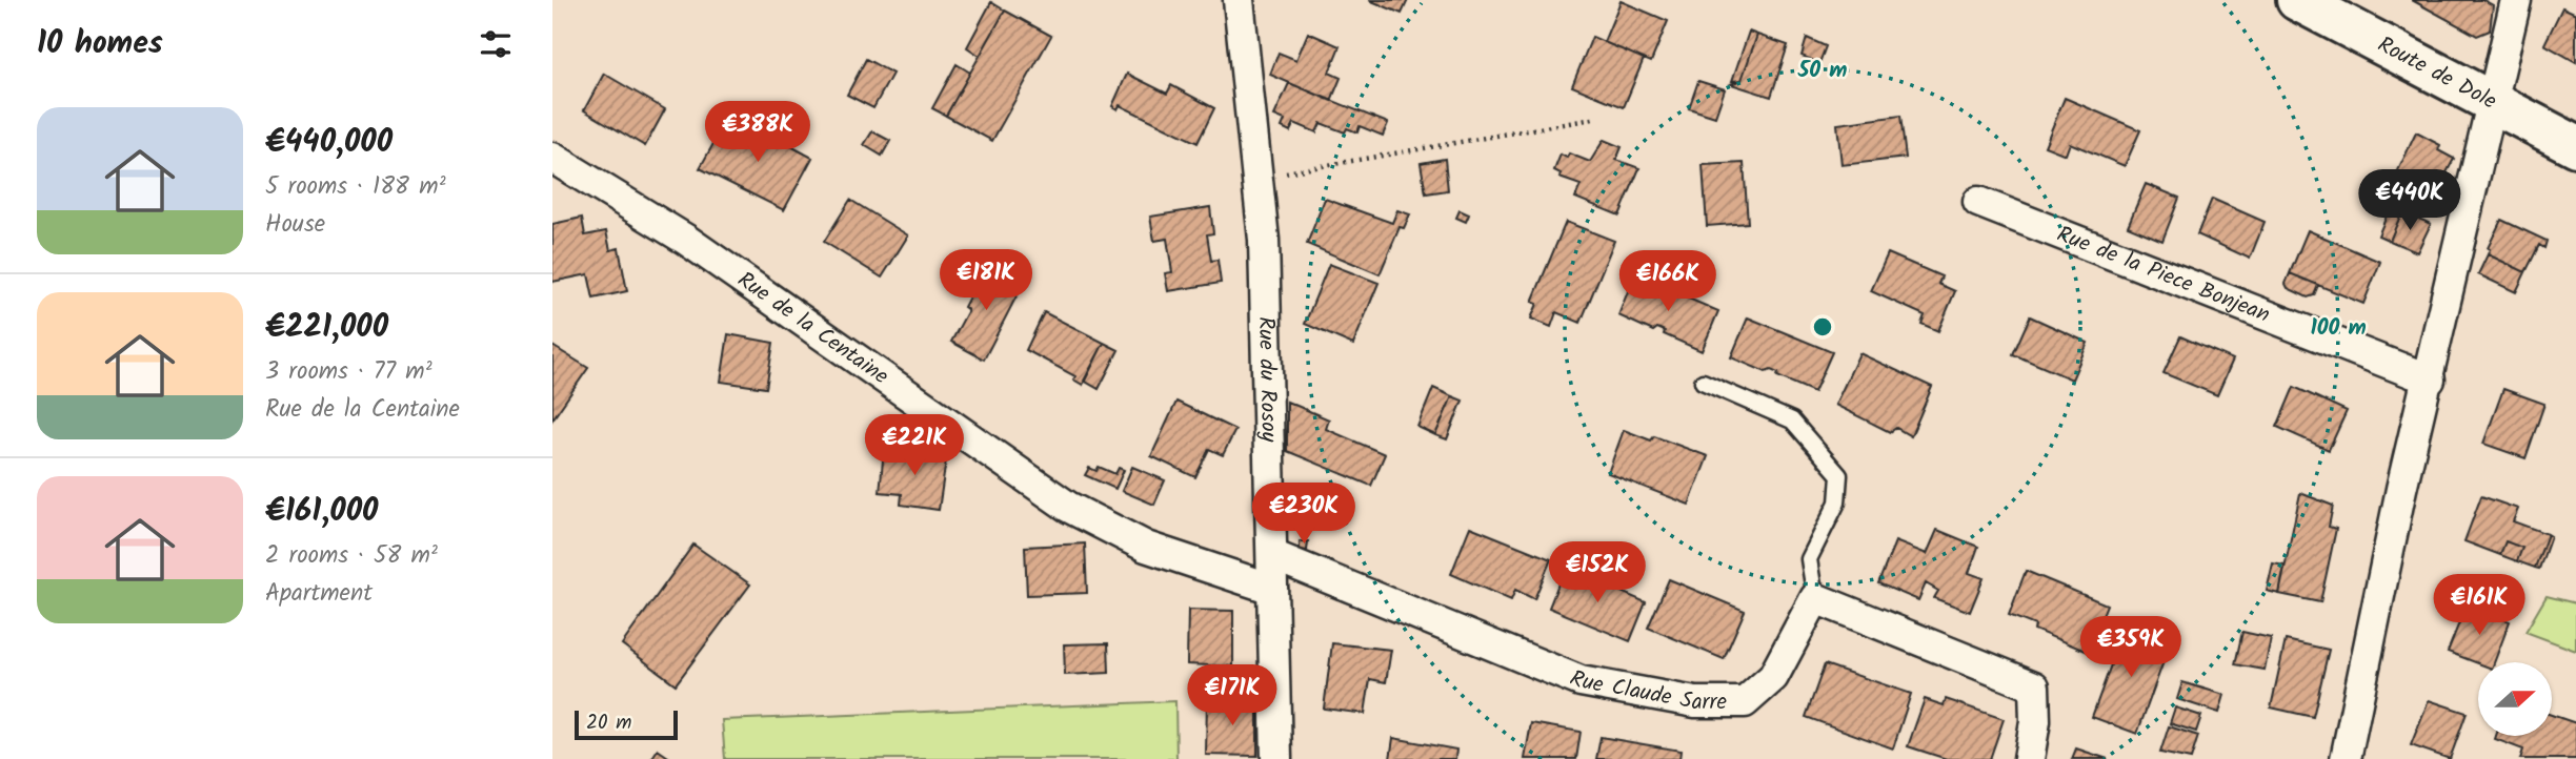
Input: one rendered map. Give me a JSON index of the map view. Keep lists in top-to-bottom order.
{
  "streets": {
    "main road": ["Route de Dole"],
    "street": [
      "Rue de la Piece Bonjean",
      "Rue de la Centaine",
      "Rue du Rosoy",
      "Rue Claude Sarre"
    ]
  },
  "crossings": [
    ["Rue de la Centaine", "Rue du Rosoy"],
    ["Rue du Rosoy", "Rue Claude Sarre"]
  ],
  "scale_bar": "20 m",
  "north": "right",
  "page": {
    "heading": "10 homes",
    "list": [
      {
        "name": "€440,000",
        "note": "5 rooms · 188 m² · House"
      },
      {
        "name": "€221,000",
        "note": "3 rooms · 77 m² · Rue de la Centaine"
      },
      {
        "name": "€161,000",
        "note": "2 rooms · 58 m² · Apartment"
      }
    ],
    "price": [
      "€388K",
      "€440K",
      "€181K",
      "€166K",
      "€221K",
      "€230K",
      "€152K",
      "€161K",
      "€359K",
      "€171K"
    ],
    "scale": "20 m"
  },
  "rings": ["50 m", "100 m"]
}
